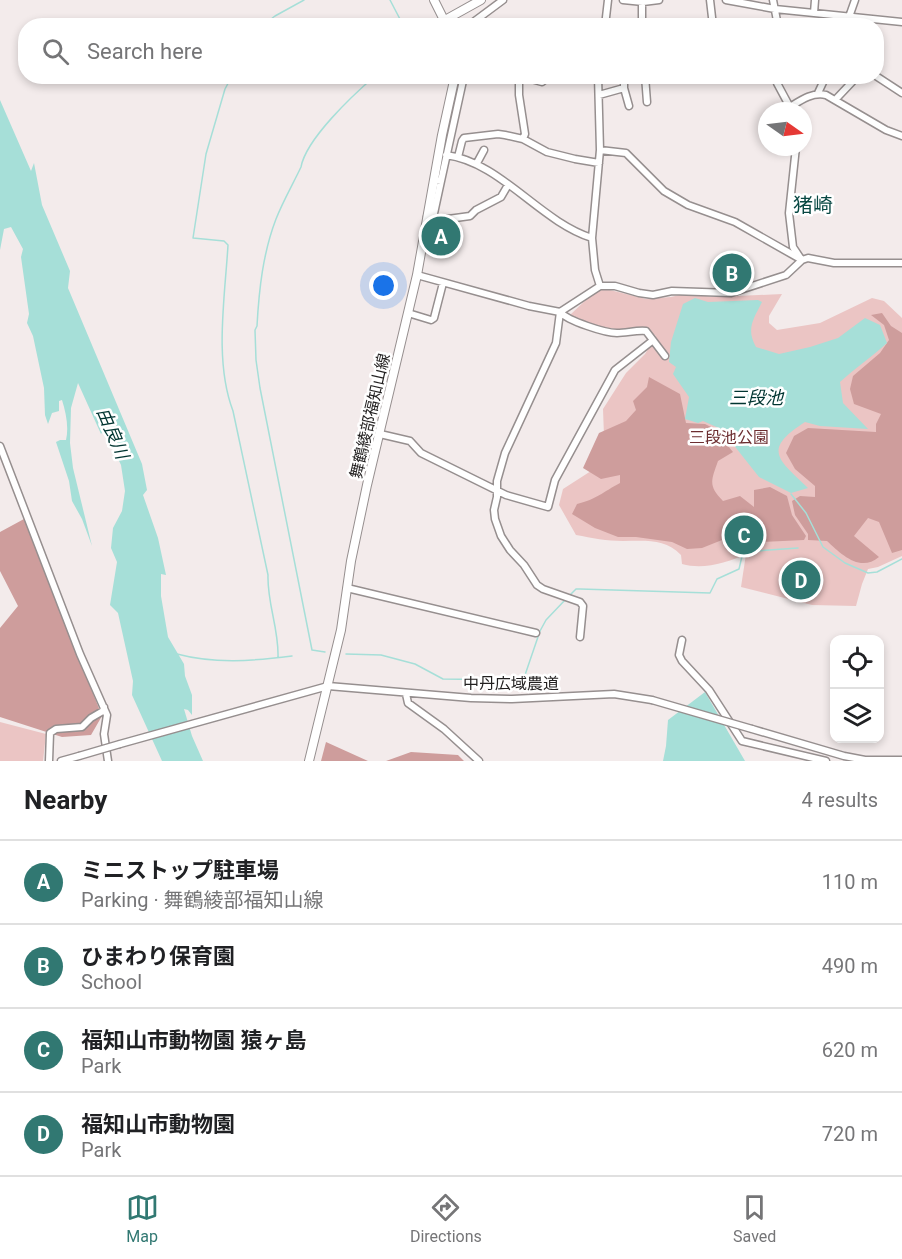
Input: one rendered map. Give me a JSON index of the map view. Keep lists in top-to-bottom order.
{
  "streets": {
    "main road": ["舞鶴綾部福知山線"],
    "street": ["中丹広域農道"]
  },
  "crossings": [
    ["舞鶴綾部福知山線", "中丹広域農道"]
  ],
  "districts": ["猪崎"],
  "water": ["三段池", "由良川"],
  "parks": ["三段池公園"],
  "north": "right",
  "page": {
    "search": "Search here",
    "pins": [
      "A",
      "B",
      "C",
      "D"
    ],
    "heading": ["Nearby", "4 results"],
    "list": [
      {
        "mark": "A",
        "name": "ミニストップ駐車場",
        "note": "Parking · 舞鶴綾部福知山線",
        "value": "110 m"
      },
      {
        "mark": "B",
        "name": "ひまわり保育園",
        "note": "School",
        "value": "490 m"
      },
      {
        "mark": "C",
        "name": "福知山市動物園 猿ヶ島",
        "note": "Park",
        "value": "620 m"
      },
      {
        "mark": "D",
        "name": "福知山市動物園",
        "note": "Park",
        "value": "720 m"
      }
    ],
    "nav": ["Map", "Directions", "Saved"]
  }
}
